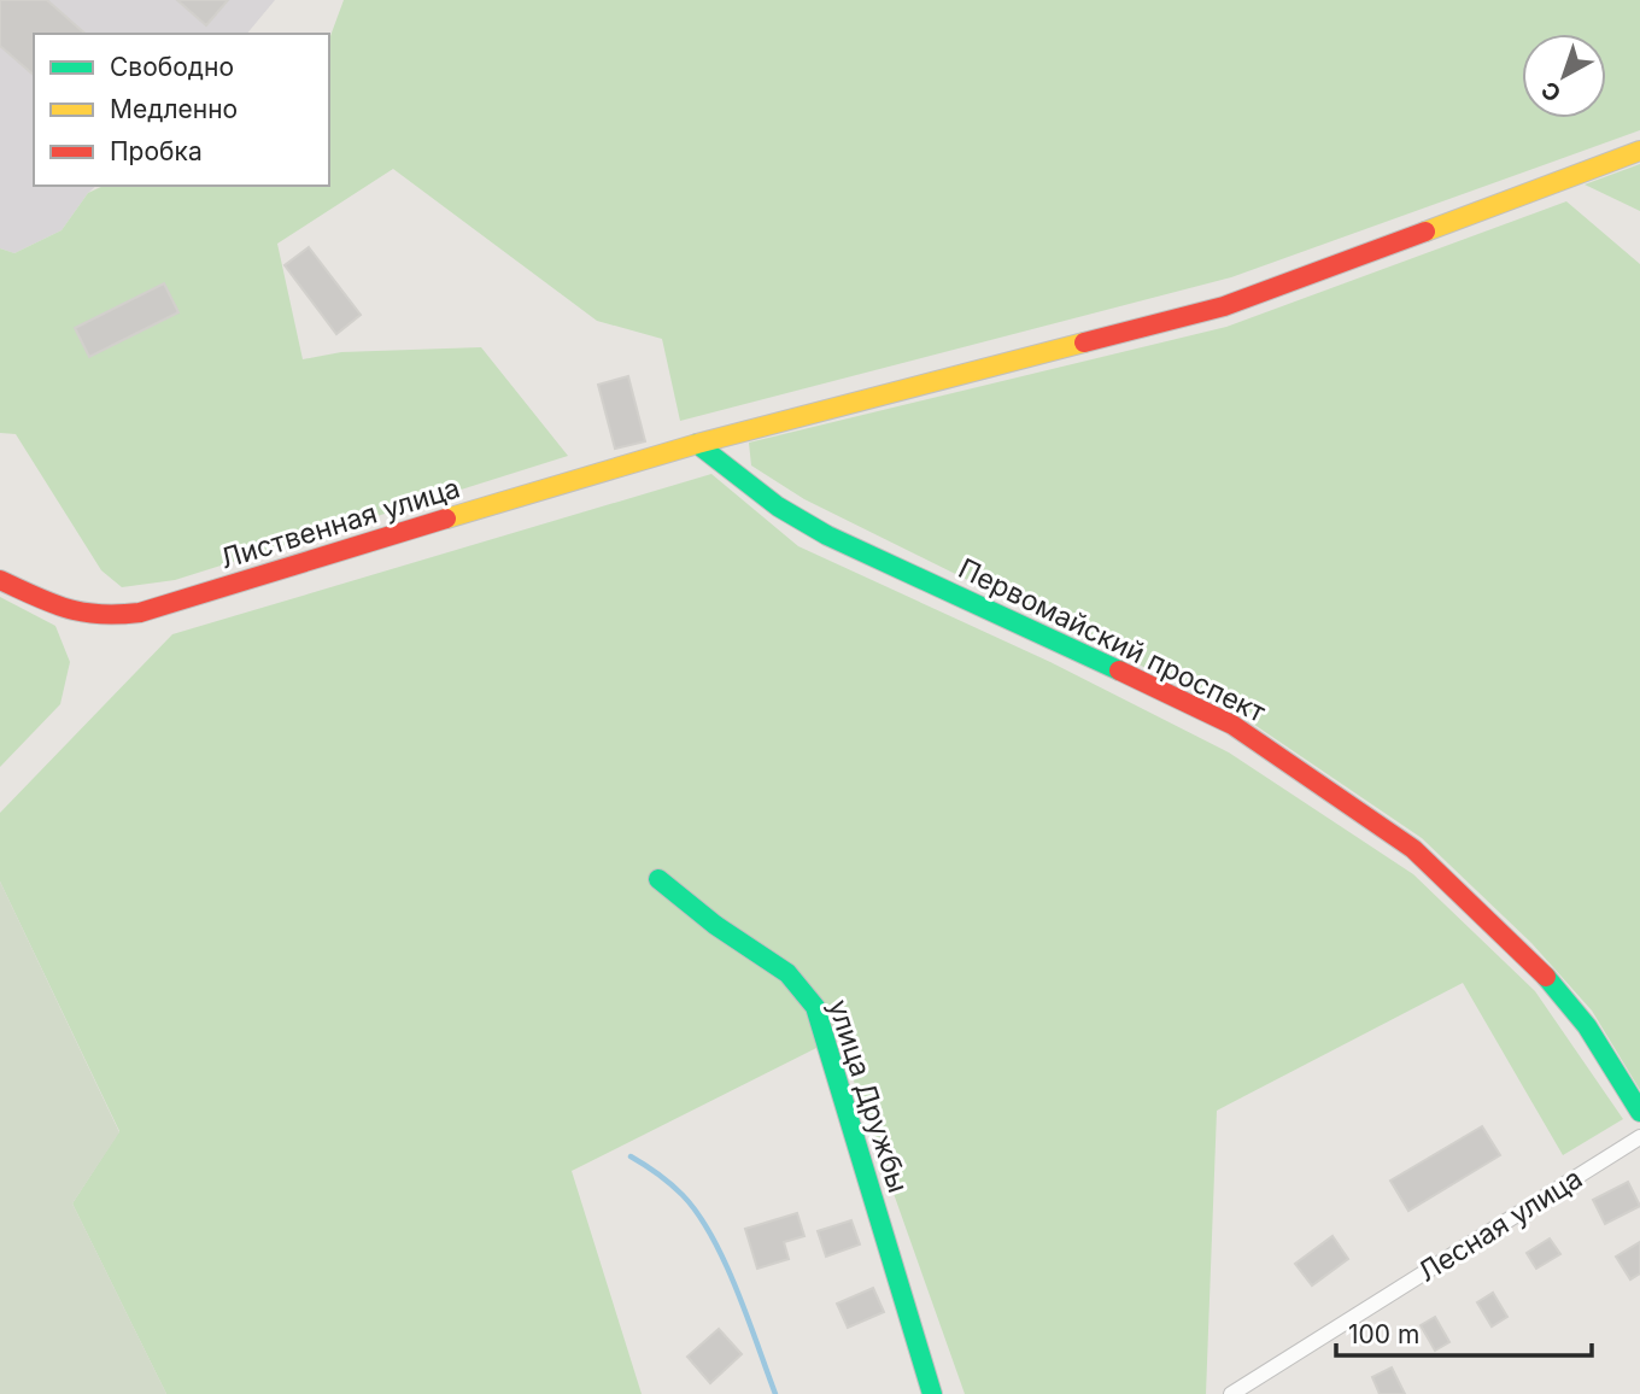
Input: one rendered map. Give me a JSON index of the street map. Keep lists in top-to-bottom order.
{
  "streets": {
    "street": [
      "Лиственная улица",
      "Первомайский проспект",
      "улица Дружбы",
      "Лесная улица"
    ]
  },
  "crossings": [
    ["Лиственная улица", "Первомайский проспект"]
  ],
  "legend": ["Свободно", "Медленно", "Пробка"],
  "scale_bar": "100 m",
  "north": "bottom left"
}
